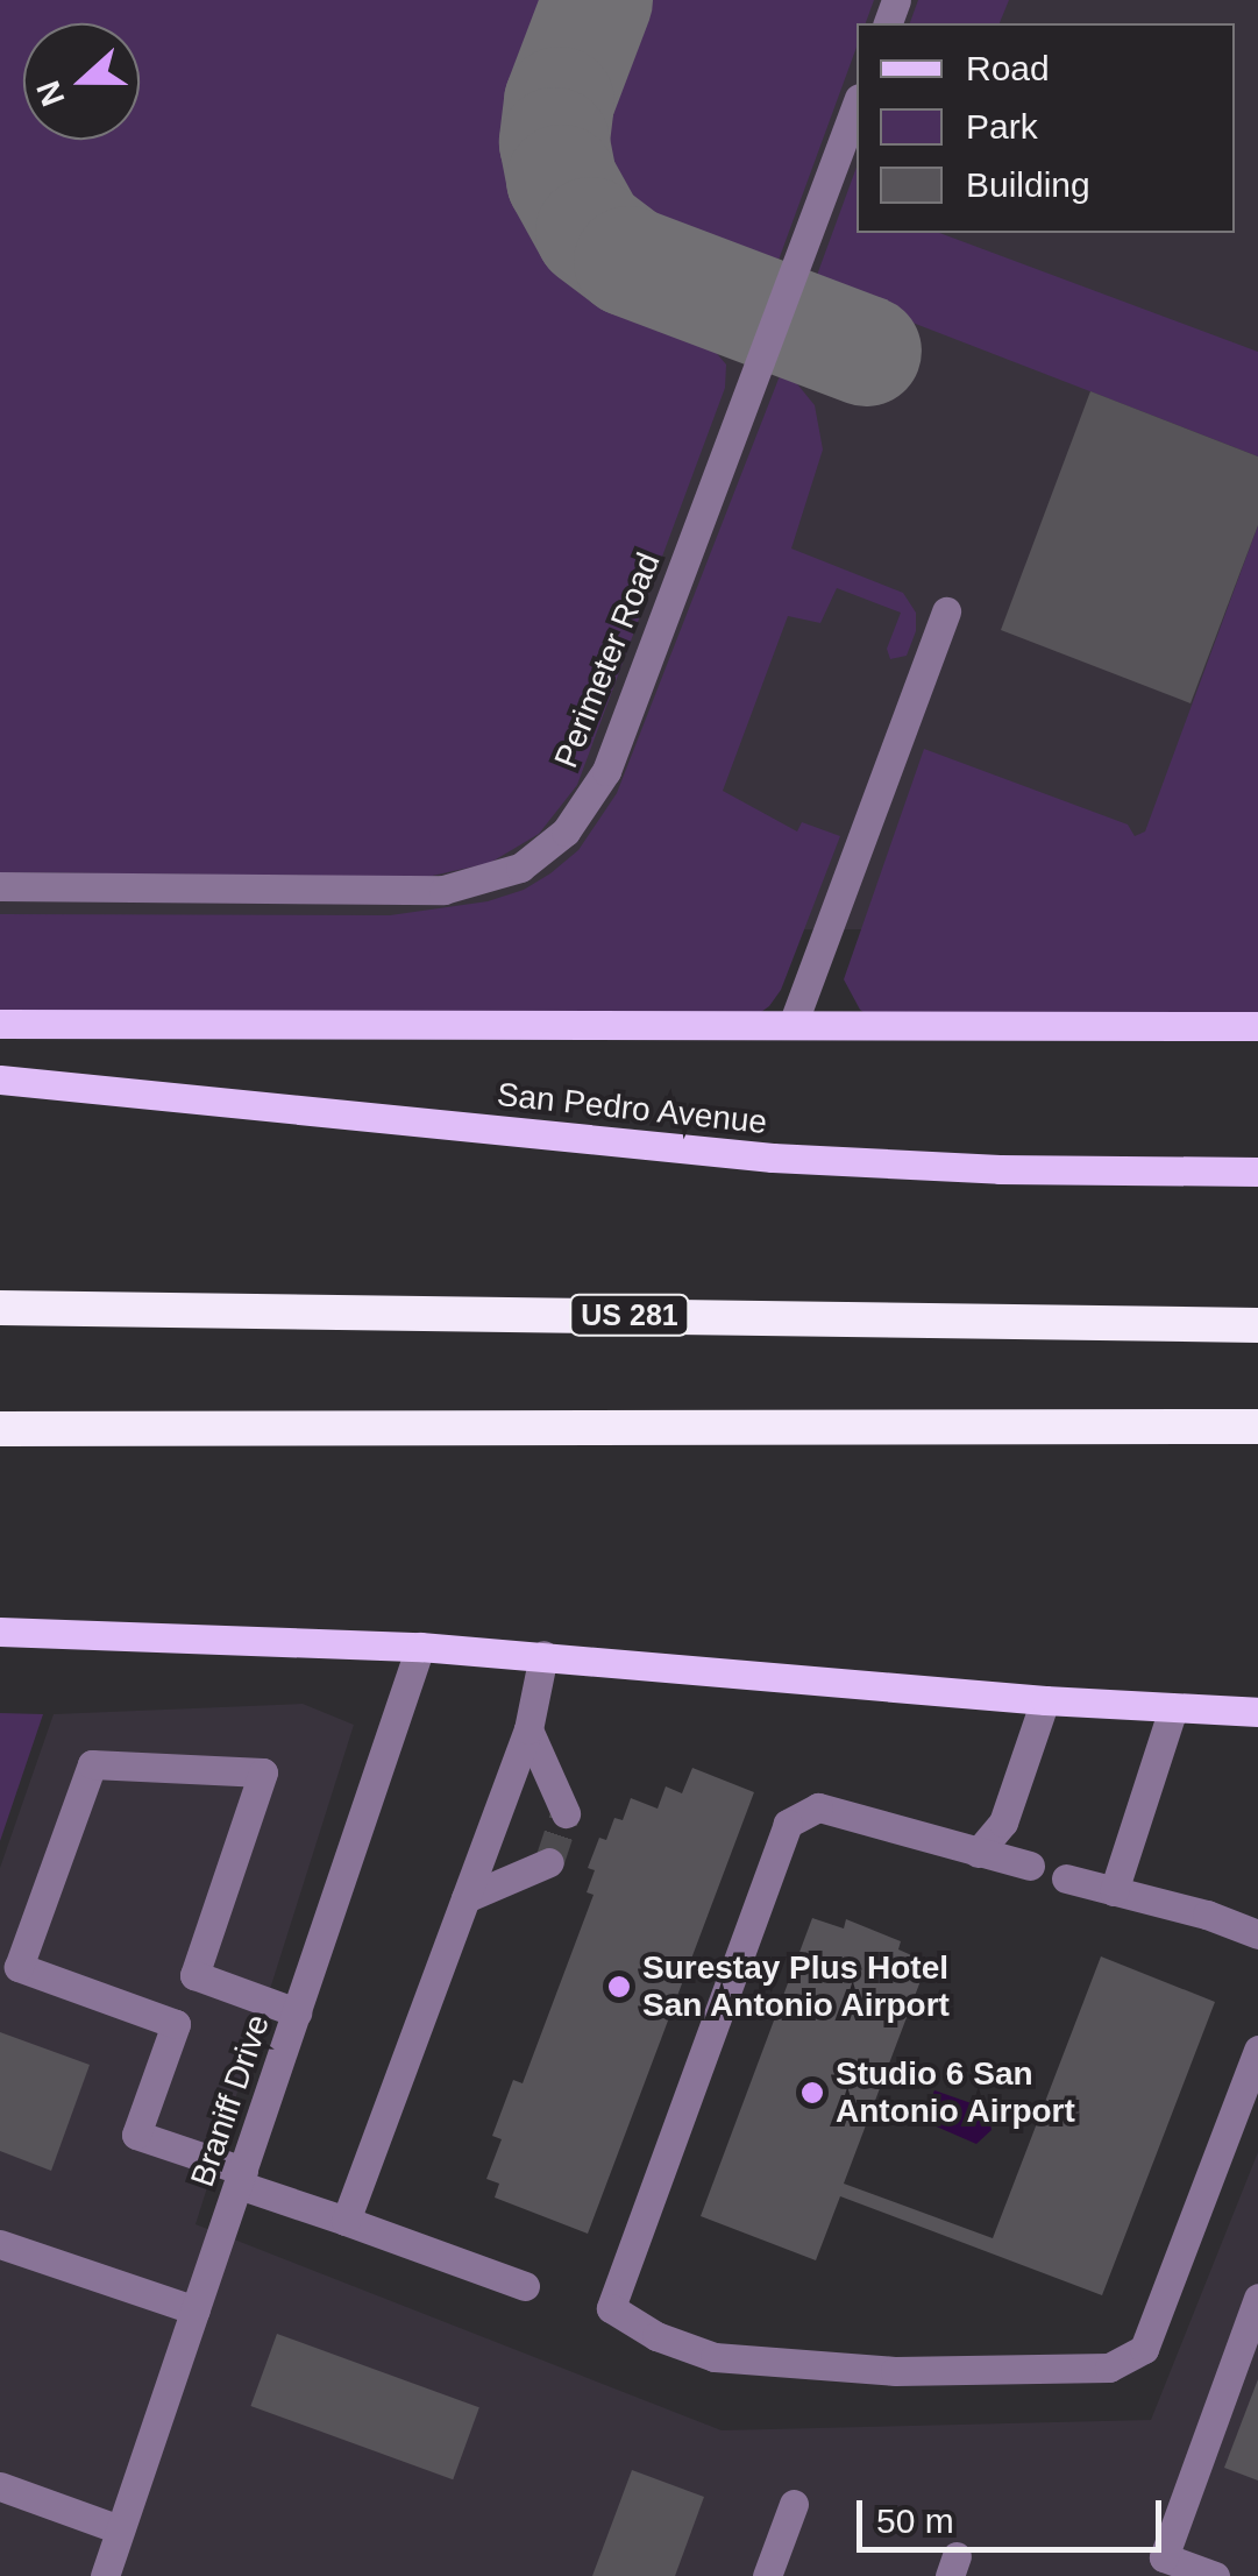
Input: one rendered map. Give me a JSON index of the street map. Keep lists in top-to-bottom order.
{
  "streets": {
    "highway": ["US 281"],
    "main road": ["San Pedro Avenue"],
    "street": ["Perimeter Road", "Braniff Drive"]
  },
  "places": ["Surestay Plus Hotel San Antonio Airport", "Studio 6 San Antonio Airport"],
  "legend": ["Road", "Park", "Building"],
  "scale_bar": "50 m",
  "north": "left"
}
